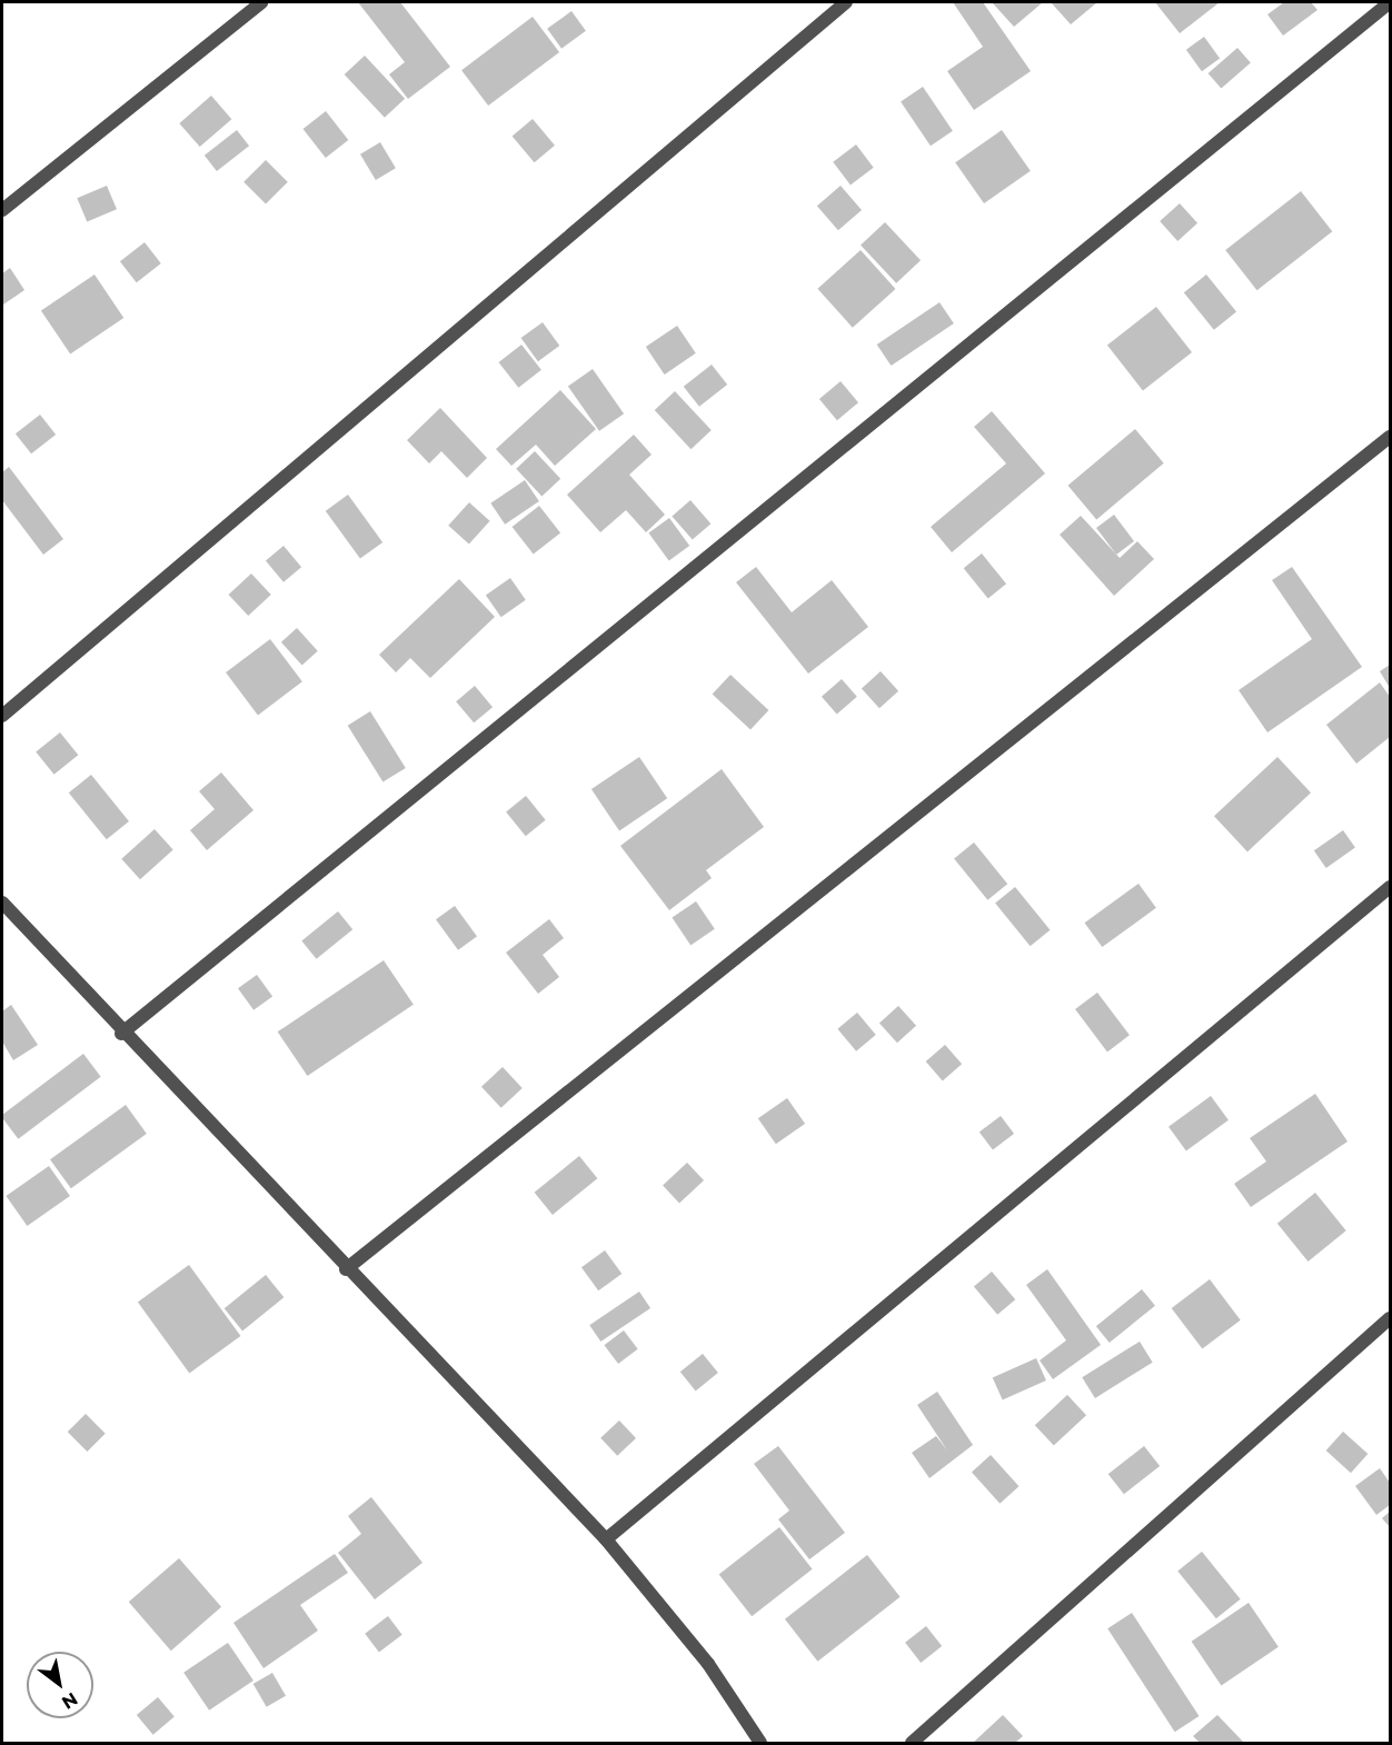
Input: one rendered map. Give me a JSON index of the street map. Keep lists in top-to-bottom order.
{
  "north": "bottom right"
}
